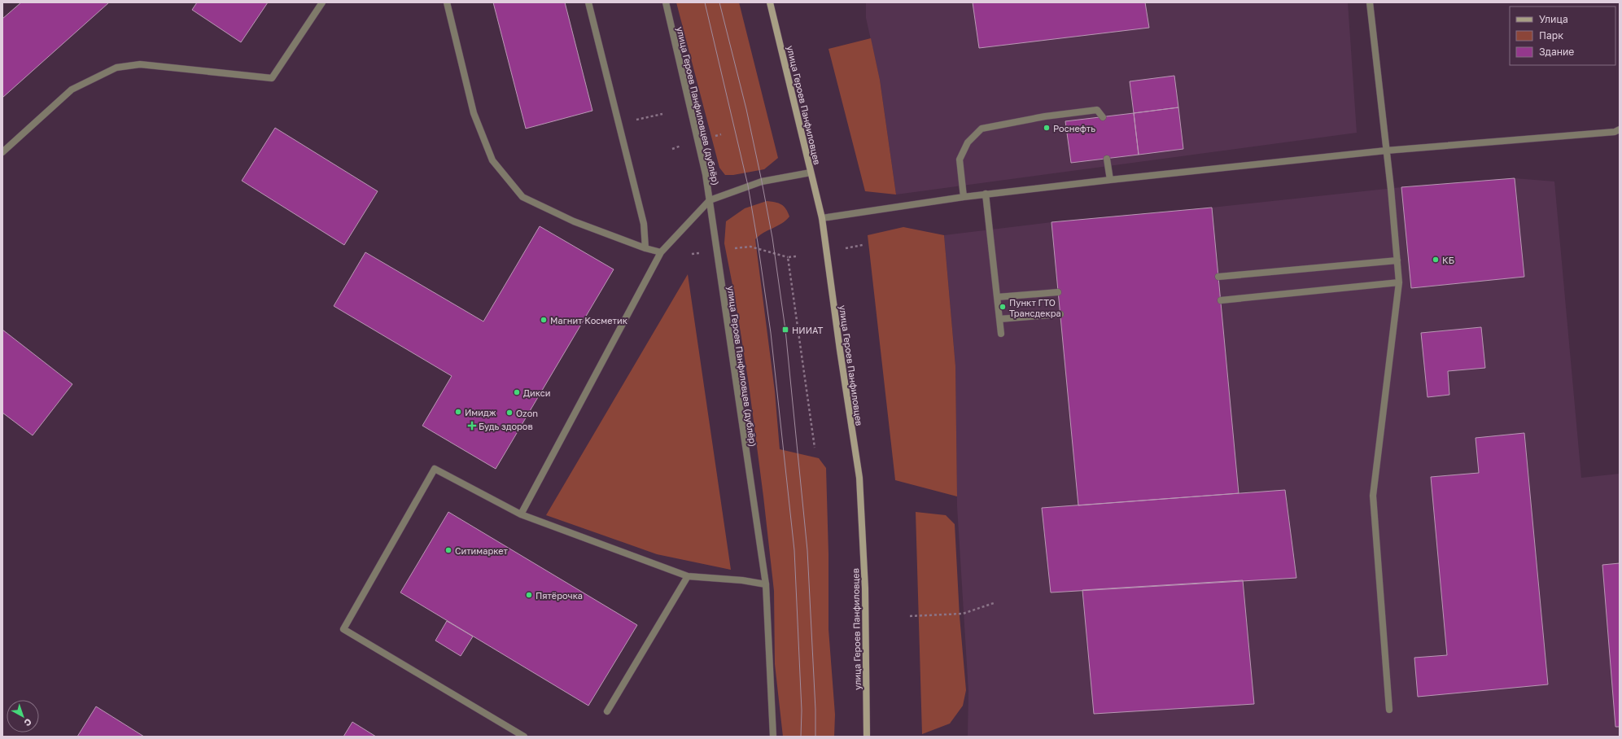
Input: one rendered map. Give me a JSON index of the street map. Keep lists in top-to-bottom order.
{
  "streets": {
    "main road": ["улица Героев Панфиловцев"],
    "street": ["улица Героев Панфиловцев (дублёр)"]
  },
  "places": {
    "other": [
      "Роснефть",
      "КБ",
      "Пункт ГТО Трансдекра",
      "Магнит Косметик",
      "Дикси",
      "Имидж",
      "Ozon",
      "Ситимаркет",
      "Пятёрочка"
    ],
    "transit": ["НИИАТ"],
    "health": ["Будь здоров"]
  },
  "legend": ["Улица", "Парк", "Здание"],
  "north": "bottom right"
}
